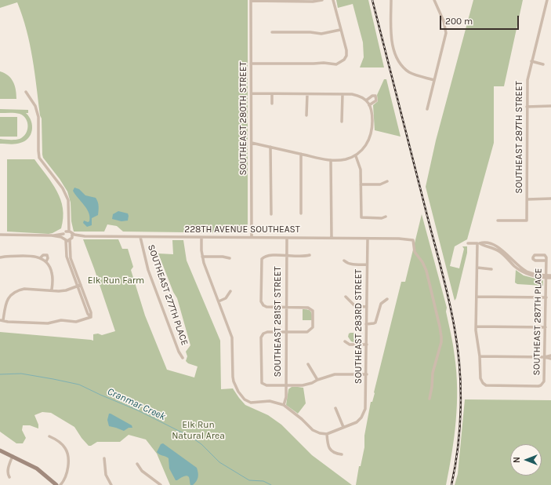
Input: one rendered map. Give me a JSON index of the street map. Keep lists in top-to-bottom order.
{
  "streets": {
    "street": [
      "SOUTHEAST 280TH STREET",
      "SOUTHEAST 287TH STREET",
      "228TH AVENUE SOUTHEAST",
      "SOUTHEAST 277TH PLACE",
      "SOUTHEAST 281ST STREET",
      "SOUTHEAST 287TH PLACE",
      "SOUTHEAST 283RD STREET"
    ]
  },
  "crossings": [
    ["SOUTHEAST 280TH STREET", "228TH AVENUE SOUTHEAST"],
    ["228TH AVENUE SOUTHEAST", "SOUTHEAST 277TH PLACE"],
    ["228TH AVENUE SOUTHEAST", "SOUTHEAST 281ST STREET"],
    ["228TH AVENUE SOUTHEAST", "SOUTHEAST 283RD STREET"]
  ],
  "water": ["Cranmar Creek"],
  "parks": ["Elk Run Farm", "Elk Run Natural Area"],
  "scale_bar": "200 m",
  "north": "left"
}
